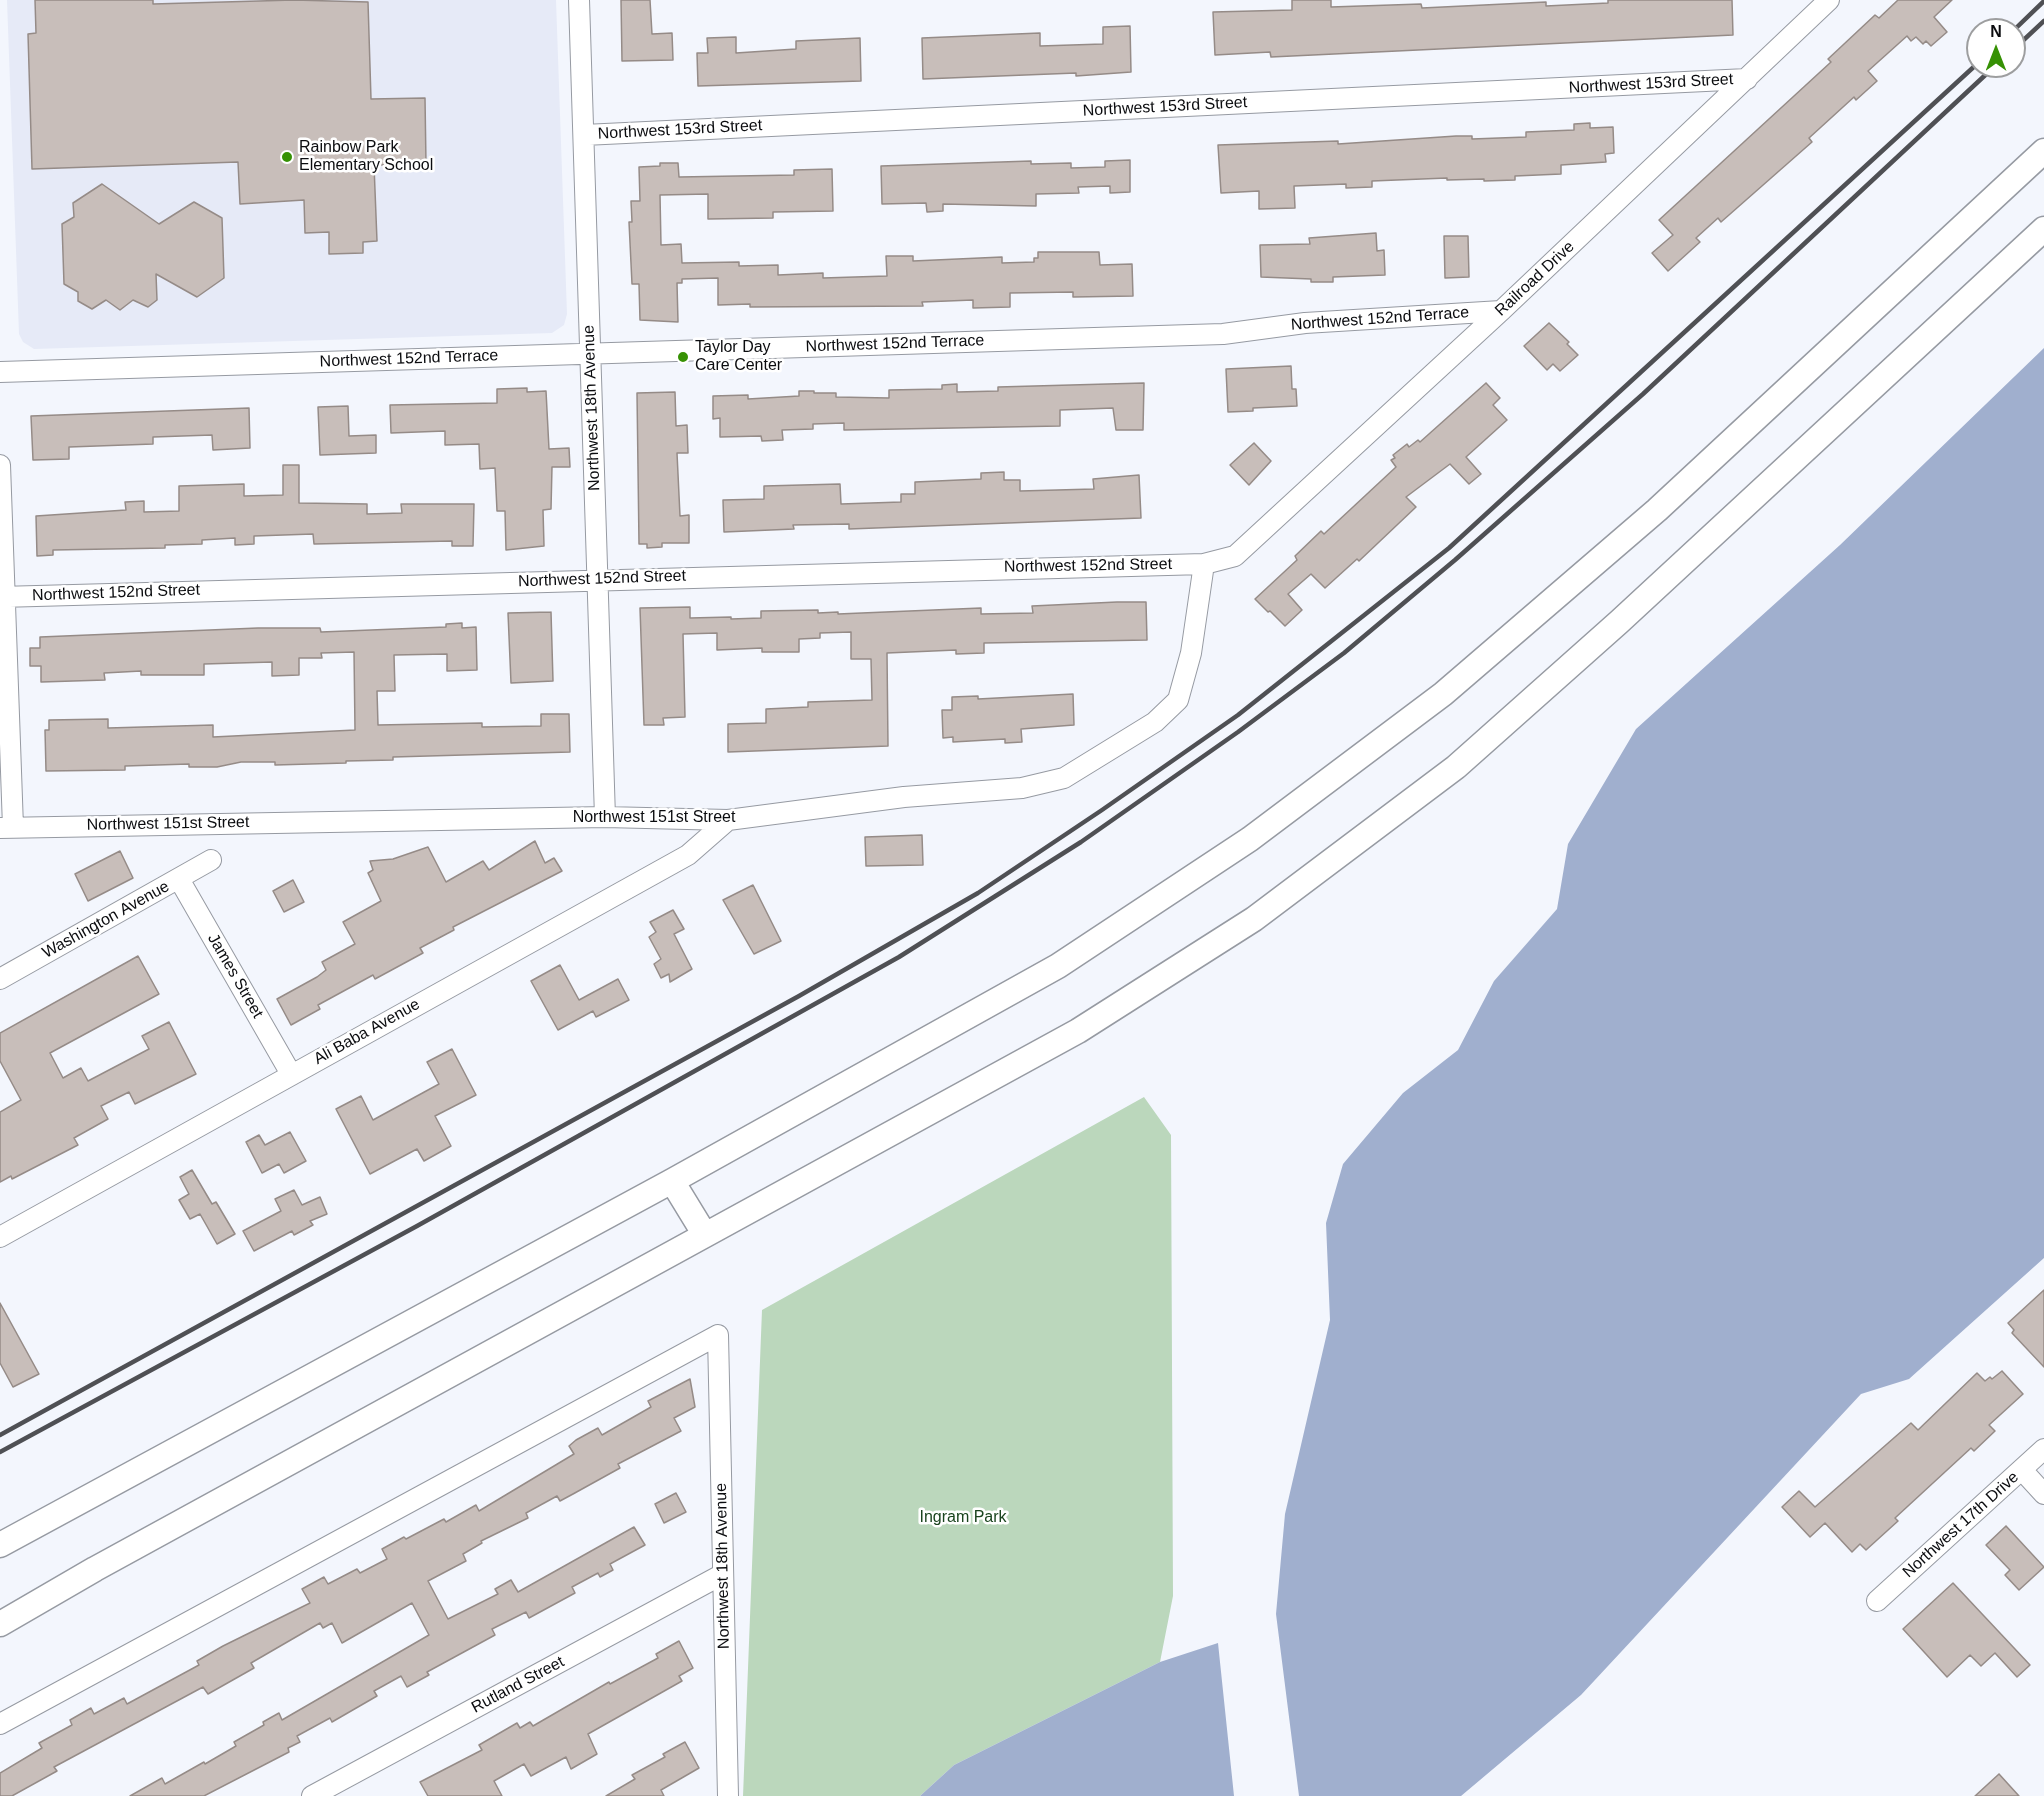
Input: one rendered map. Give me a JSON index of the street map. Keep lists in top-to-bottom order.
{
  "streets": {
    "street": [
      "Northwest 153rd Street",
      "Railroad Drive",
      "Northwest 152nd Terrace",
      "Northwest 18th Avenue",
      "Northwest 152nd Street",
      "Northwest 151st Street",
      "Washington Avenue",
      "James Street",
      "Ali Baba Avenue",
      "Northwest 17th Drive",
      "Rutland Street"
    ]
  },
  "crossings": [
    ["Northwest 153rd Street", "Railroad Drive"],
    ["Northwest 153rd Street", "Northwest 18th Avenue"],
    ["Railroad Drive", "Northwest 152nd Terrace"],
    ["Railroad Drive", "Northwest 152nd Street"],
    ["Railroad Drive", "Northwest 151st Street"],
    ["Northwest 152nd Terrace", "Northwest 18th Avenue"],
    ["Northwest 18th Avenue", "Northwest 152nd Street"],
    ["Northwest 18th Avenue", "Northwest 151st Street"],
    ["Northwest 18th Avenue", "Rutland Street"],
    ["Northwest 152nd Street", "Northwest 151st Street"],
    ["Northwest 151st Street", "Ali Baba Avenue"],
    ["Washington Avenue", "James Street"],
    ["James Street", "Ali Baba Avenue"]
  ],
  "parks": ["Ingram Park"],
  "places": ["Rainbow Park Elementary School", "Taylor Day Care Center"],
  "north": "top"
}
